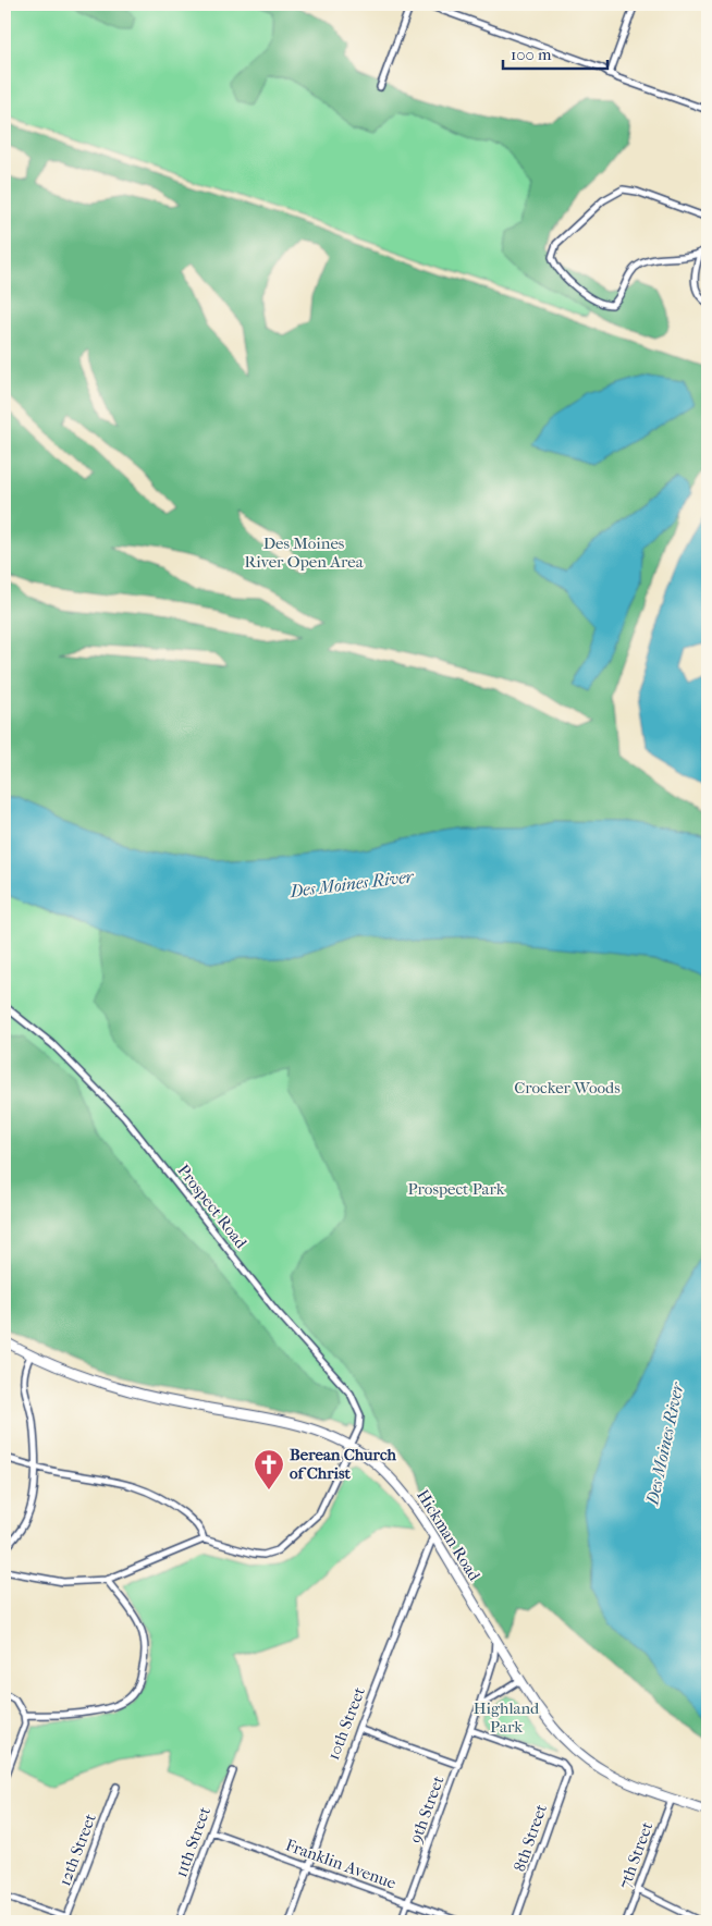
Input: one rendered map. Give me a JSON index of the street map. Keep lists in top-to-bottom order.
{
  "streets": {
    "main road": ["Hickman Road"],
    "street": [
      "Prospect Road",
      "10th Street",
      "9th Street",
      "8th Street",
      "11th Street",
      "12th Street",
      "7th Street",
      "Franklin Avenue"
    ]
  },
  "crossings": [
    ["Prospect Road", "Hickman Road"],
    ["Hickman Road", "10th Street"],
    ["Hickman Road", "9th Street"],
    ["Hickman Road", "7th Street"],
    ["10th Street", "Franklin Avenue"],
    ["9th Street", "8th Street"],
    ["9th Street", "Franklin Avenue"],
    ["11th Street", "Franklin Avenue"]
  ],
  "water": ["Des Moines River"],
  "parks": [
    "Des Moines River Open Area",
    "Crocker Woods",
    "Prospect Park",
    "Highland Park"
  ],
  "places": {
    "church": ["Berean Church of Christ"]
  },
  "scale_bar": "100 m"
}
